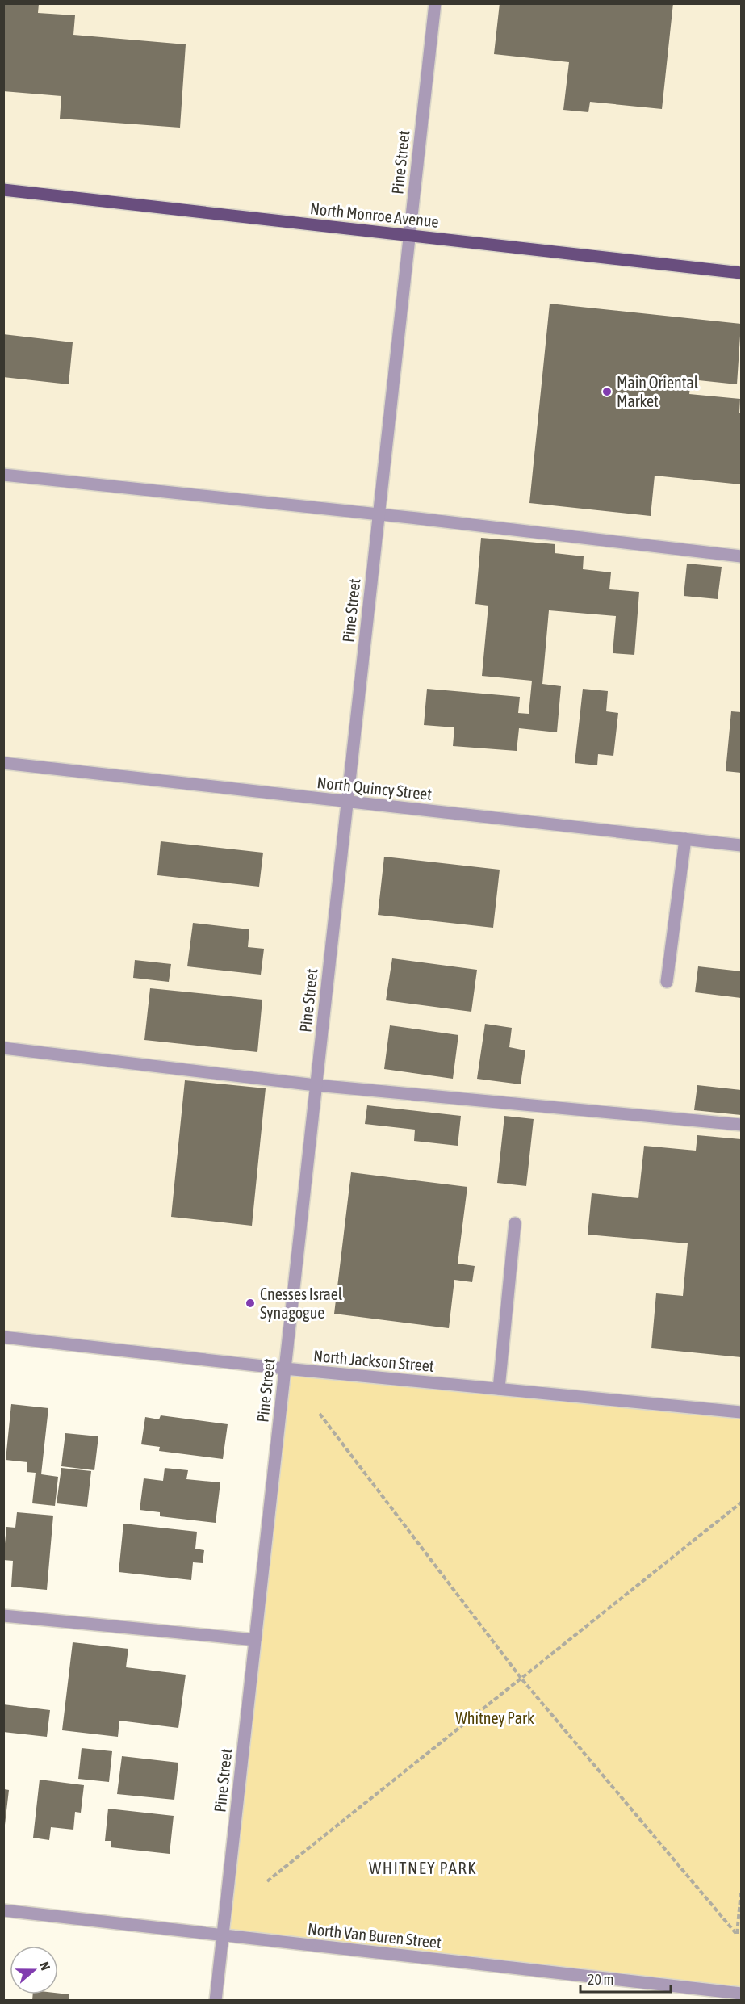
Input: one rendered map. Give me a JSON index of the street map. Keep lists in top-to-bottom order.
{
  "streets": {
    "main road": ["North Monroe Avenue"],
    "street": [
      "Pine Street",
      "North Quincy Street",
      "North Jackson Street",
      "North Van Buren Street"
    ]
  },
  "crossings": [
    ["Pine Street", "North Monroe Avenue"],
    ["Pine Street", "North Quincy Street"],
    ["Pine Street", "North Jackson Street"],
    ["Pine Street", "North Van Buren Street"]
  ],
  "districts": ["WHITNEY PARK"],
  "parks": ["Whitney Park"],
  "places": ["Main Oriental Market", "Cnesses Israel Synagogue"],
  "scale_bar": "20 m",
  "north": "right"
}
